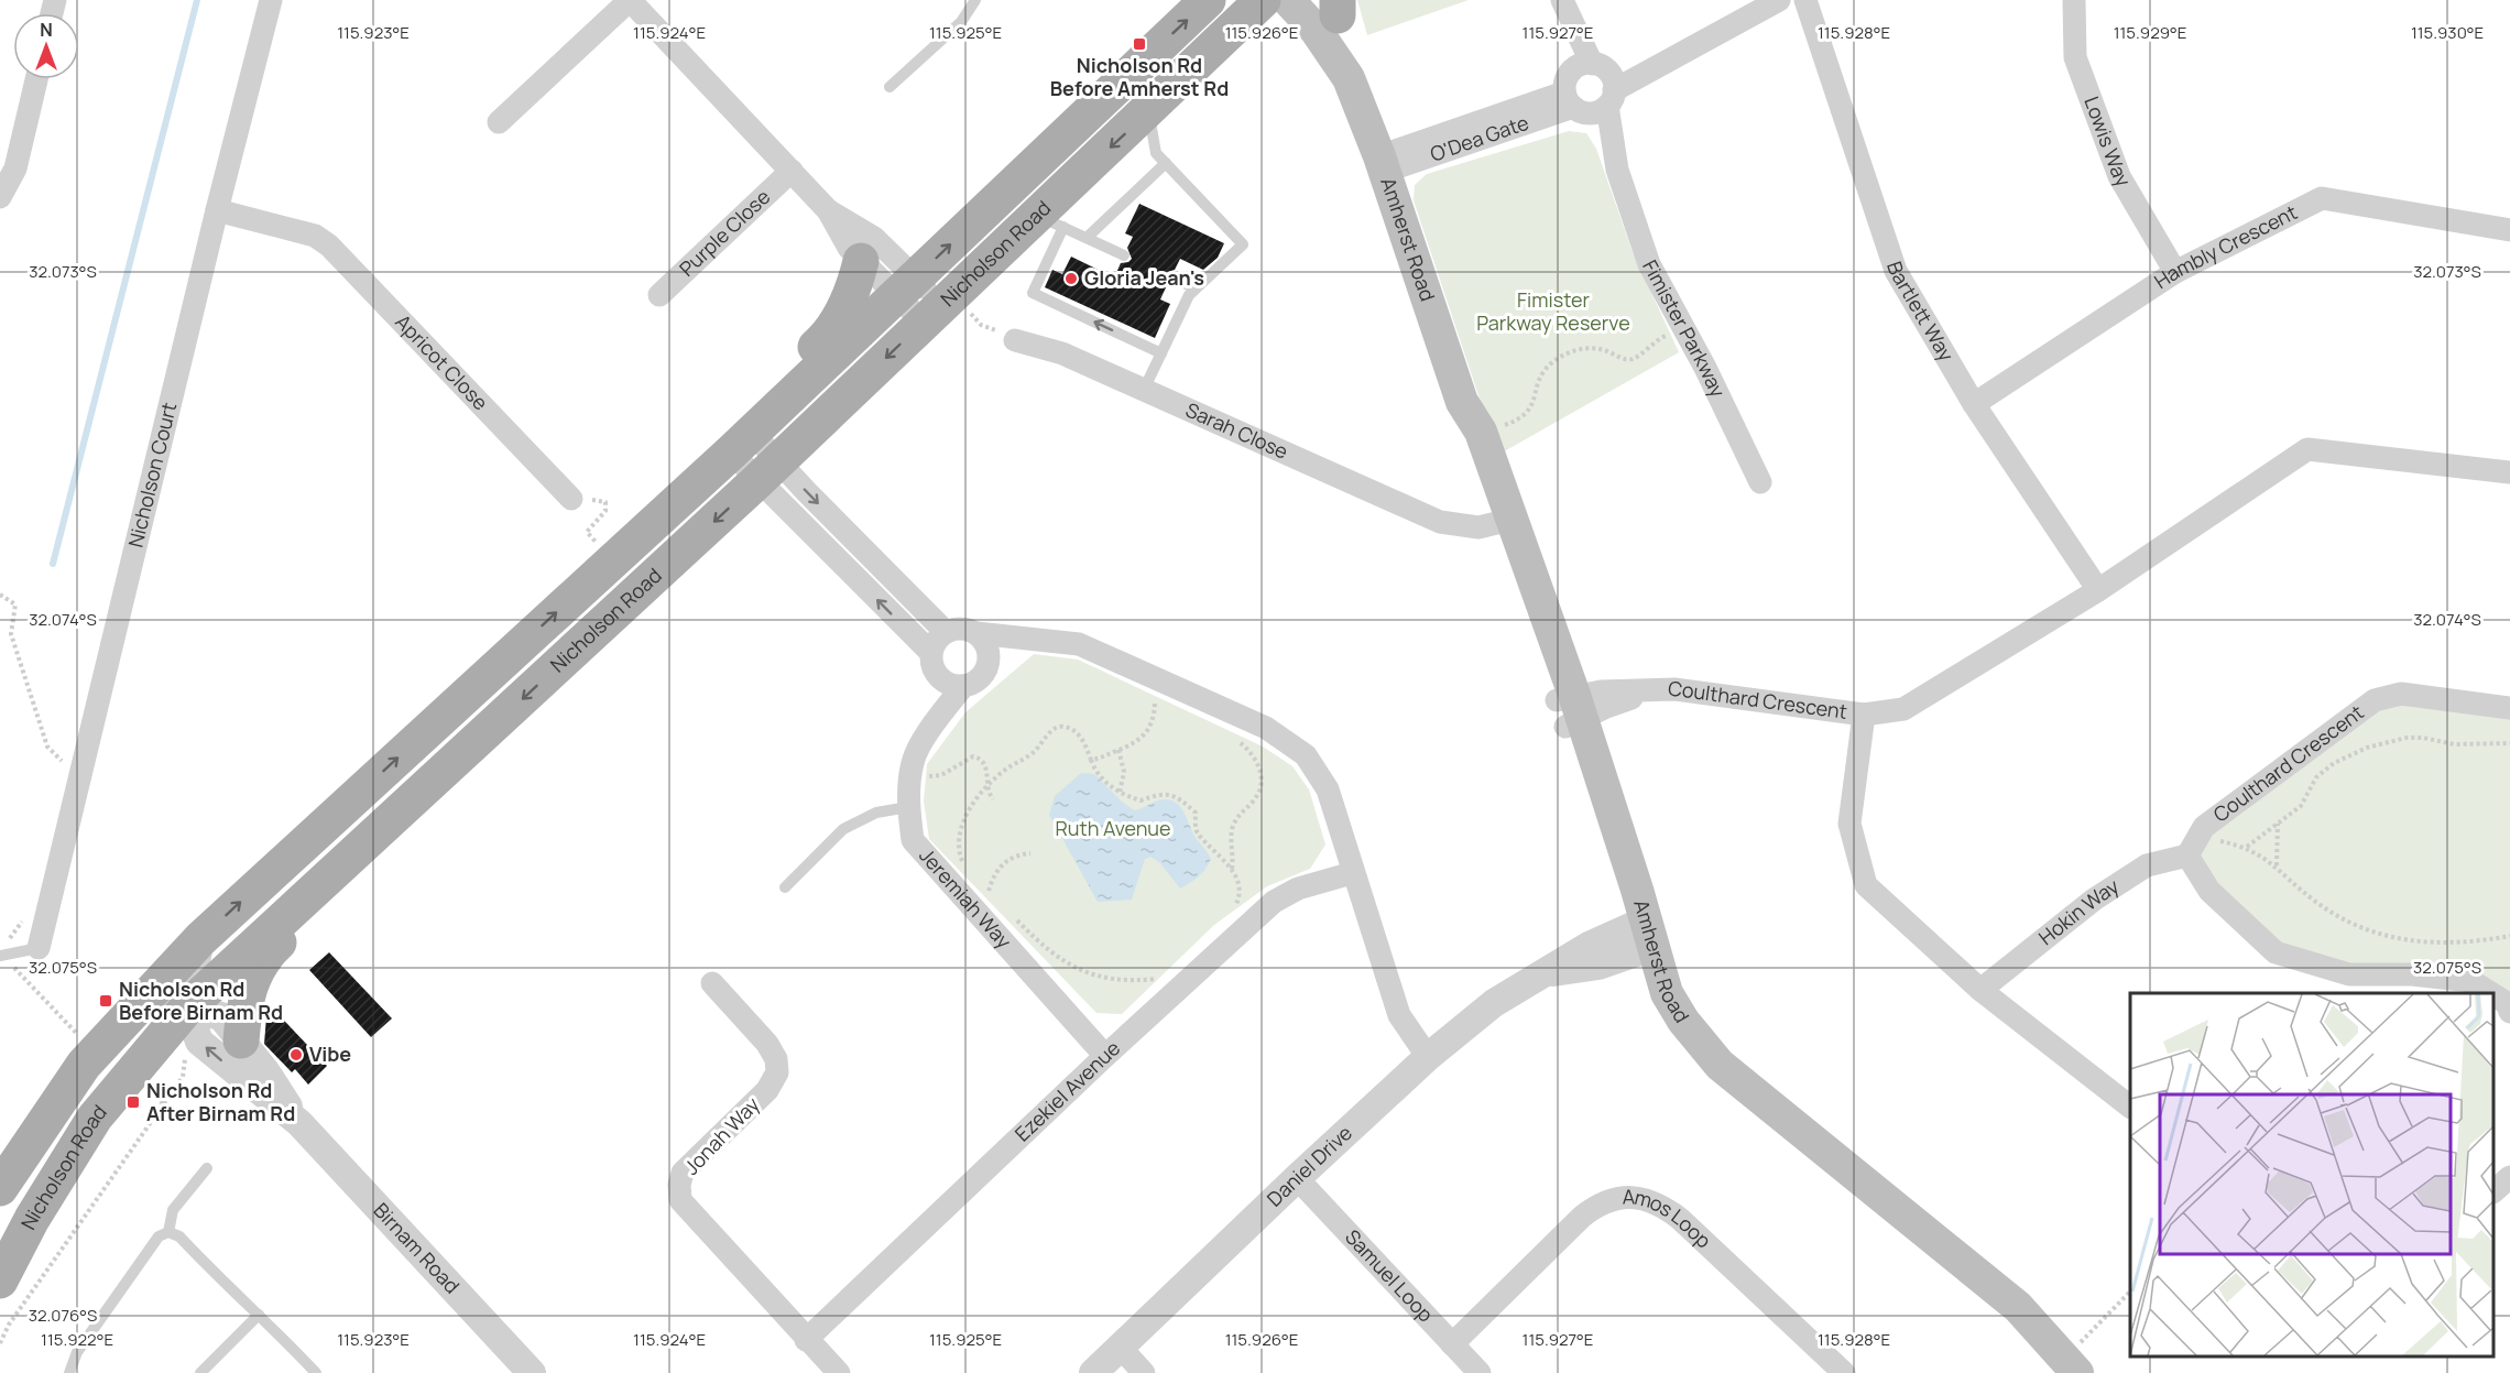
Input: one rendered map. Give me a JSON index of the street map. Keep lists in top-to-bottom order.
{
  "streets": {
    "main road": ["Amherst Road", "Nicholson Road"],
    "street": [
      "O'Dea Gate",
      "Lowis Way",
      "Purple Close",
      "Hambly Crescent",
      "Bartlett Way",
      "Fimister Parkway",
      "Apricot Close",
      "Sarah Close",
      "Nicholson Court",
      "Coulthard Crescent",
      "Jeremiah Way",
      "Hokin Way",
      "Ezekiel Avenue",
      "Jonah Way",
      "Daniel Drive",
      "Amos Loop",
      "Birnam Road",
      "Samuel Loop"
    ]
  },
  "crossings": [
    ["O'Dea Gate", "Amherst Road"],
    ["O'Dea Gate", "Fimister Parkway"],
    ["Lowis Way", "Hambly Crescent"],
    ["Amherst Road", "Sarah Close"],
    ["Amherst Road", "Coulthard Crescent"],
    ["Amherst Road", "Daniel Drive"],
    ["Hambly Crescent", "Bartlett Way"],
    ["Nicholson Road", "Birnam Road"],
    ["Bartlett Way", "Coulthard Crescent"],
    ["Apricot Close", "Nicholson Court"],
    ["Coulthard Crescent", "Hokin Way"],
    ["Jeremiah Way", "Ezekiel Avenue"],
    ["Ezekiel Avenue", "Jonah Way"],
    ["Daniel Drive", "Samuel Loop"],
    ["Amos Loop", "Samuel Loop"]
  ],
  "parks": ["Fimister Parkway Reserve", "Ruth Avenue"],
  "places": {
    "transit": ["Nicholson Rd Before Amherst Rd", "Nicholson Rd Before Birnam Rd", "Nicholson Rd After Birnam Rd"],
    "other": ["Gloria Jean's", "Vibe"]
  },
  "north": "top",
  "coordinates": [
    "115.923°E",
    "115.924°E",
    "115.925°E",
    "115.926°E",
    "115.927°E",
    "115.928°E",
    "115.929°E",
    "115.930°E",
    "32.073°S",
    "32.074°S",
    "32.075°S",
    "32.076°S",
    "115.922°E"
  ]
}
